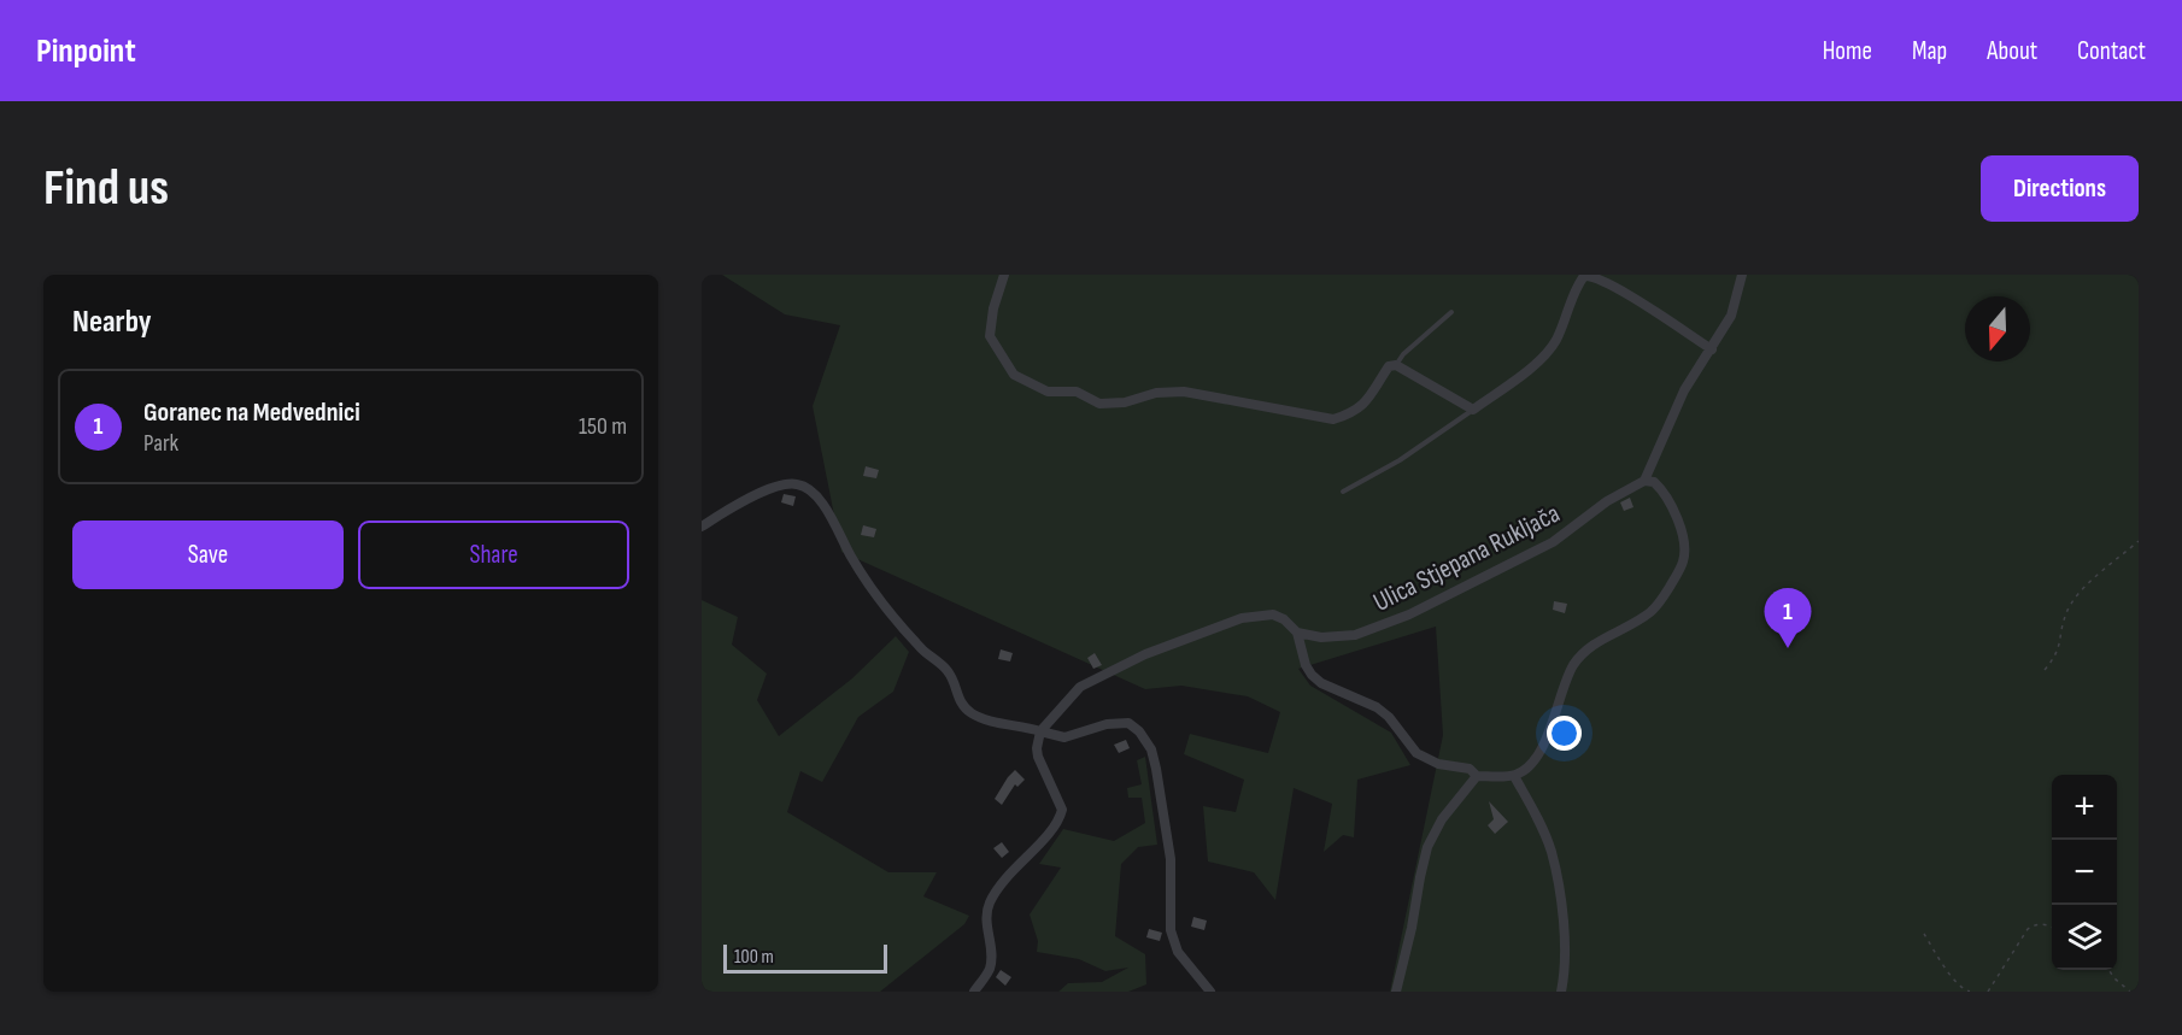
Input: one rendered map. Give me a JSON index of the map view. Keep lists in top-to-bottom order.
{
  "streets": {
    "street": ["Ulica Stjepana Rukljača"]
  },
  "scale_bar": "100 m",
  "north": "bottom",
  "page": {
    "header": "Pinpoint",
    "nav": [
      "Home",
      "Map",
      "About",
      "Contact"
    ],
    "buttons": [
      "Directions",
      ["Save", "Share"]
    ],
    "title": "Find us",
    "heading": "Nearby",
    "list": [
      {
        "mark": "1",
        "name": "Goranec na Medvednici",
        "note": "Park",
        "value": "150 m"
      }
    ],
    "pins": "1",
    "map_buttons": ["+", "−"],
    "scale": "100 m"
  }
}
